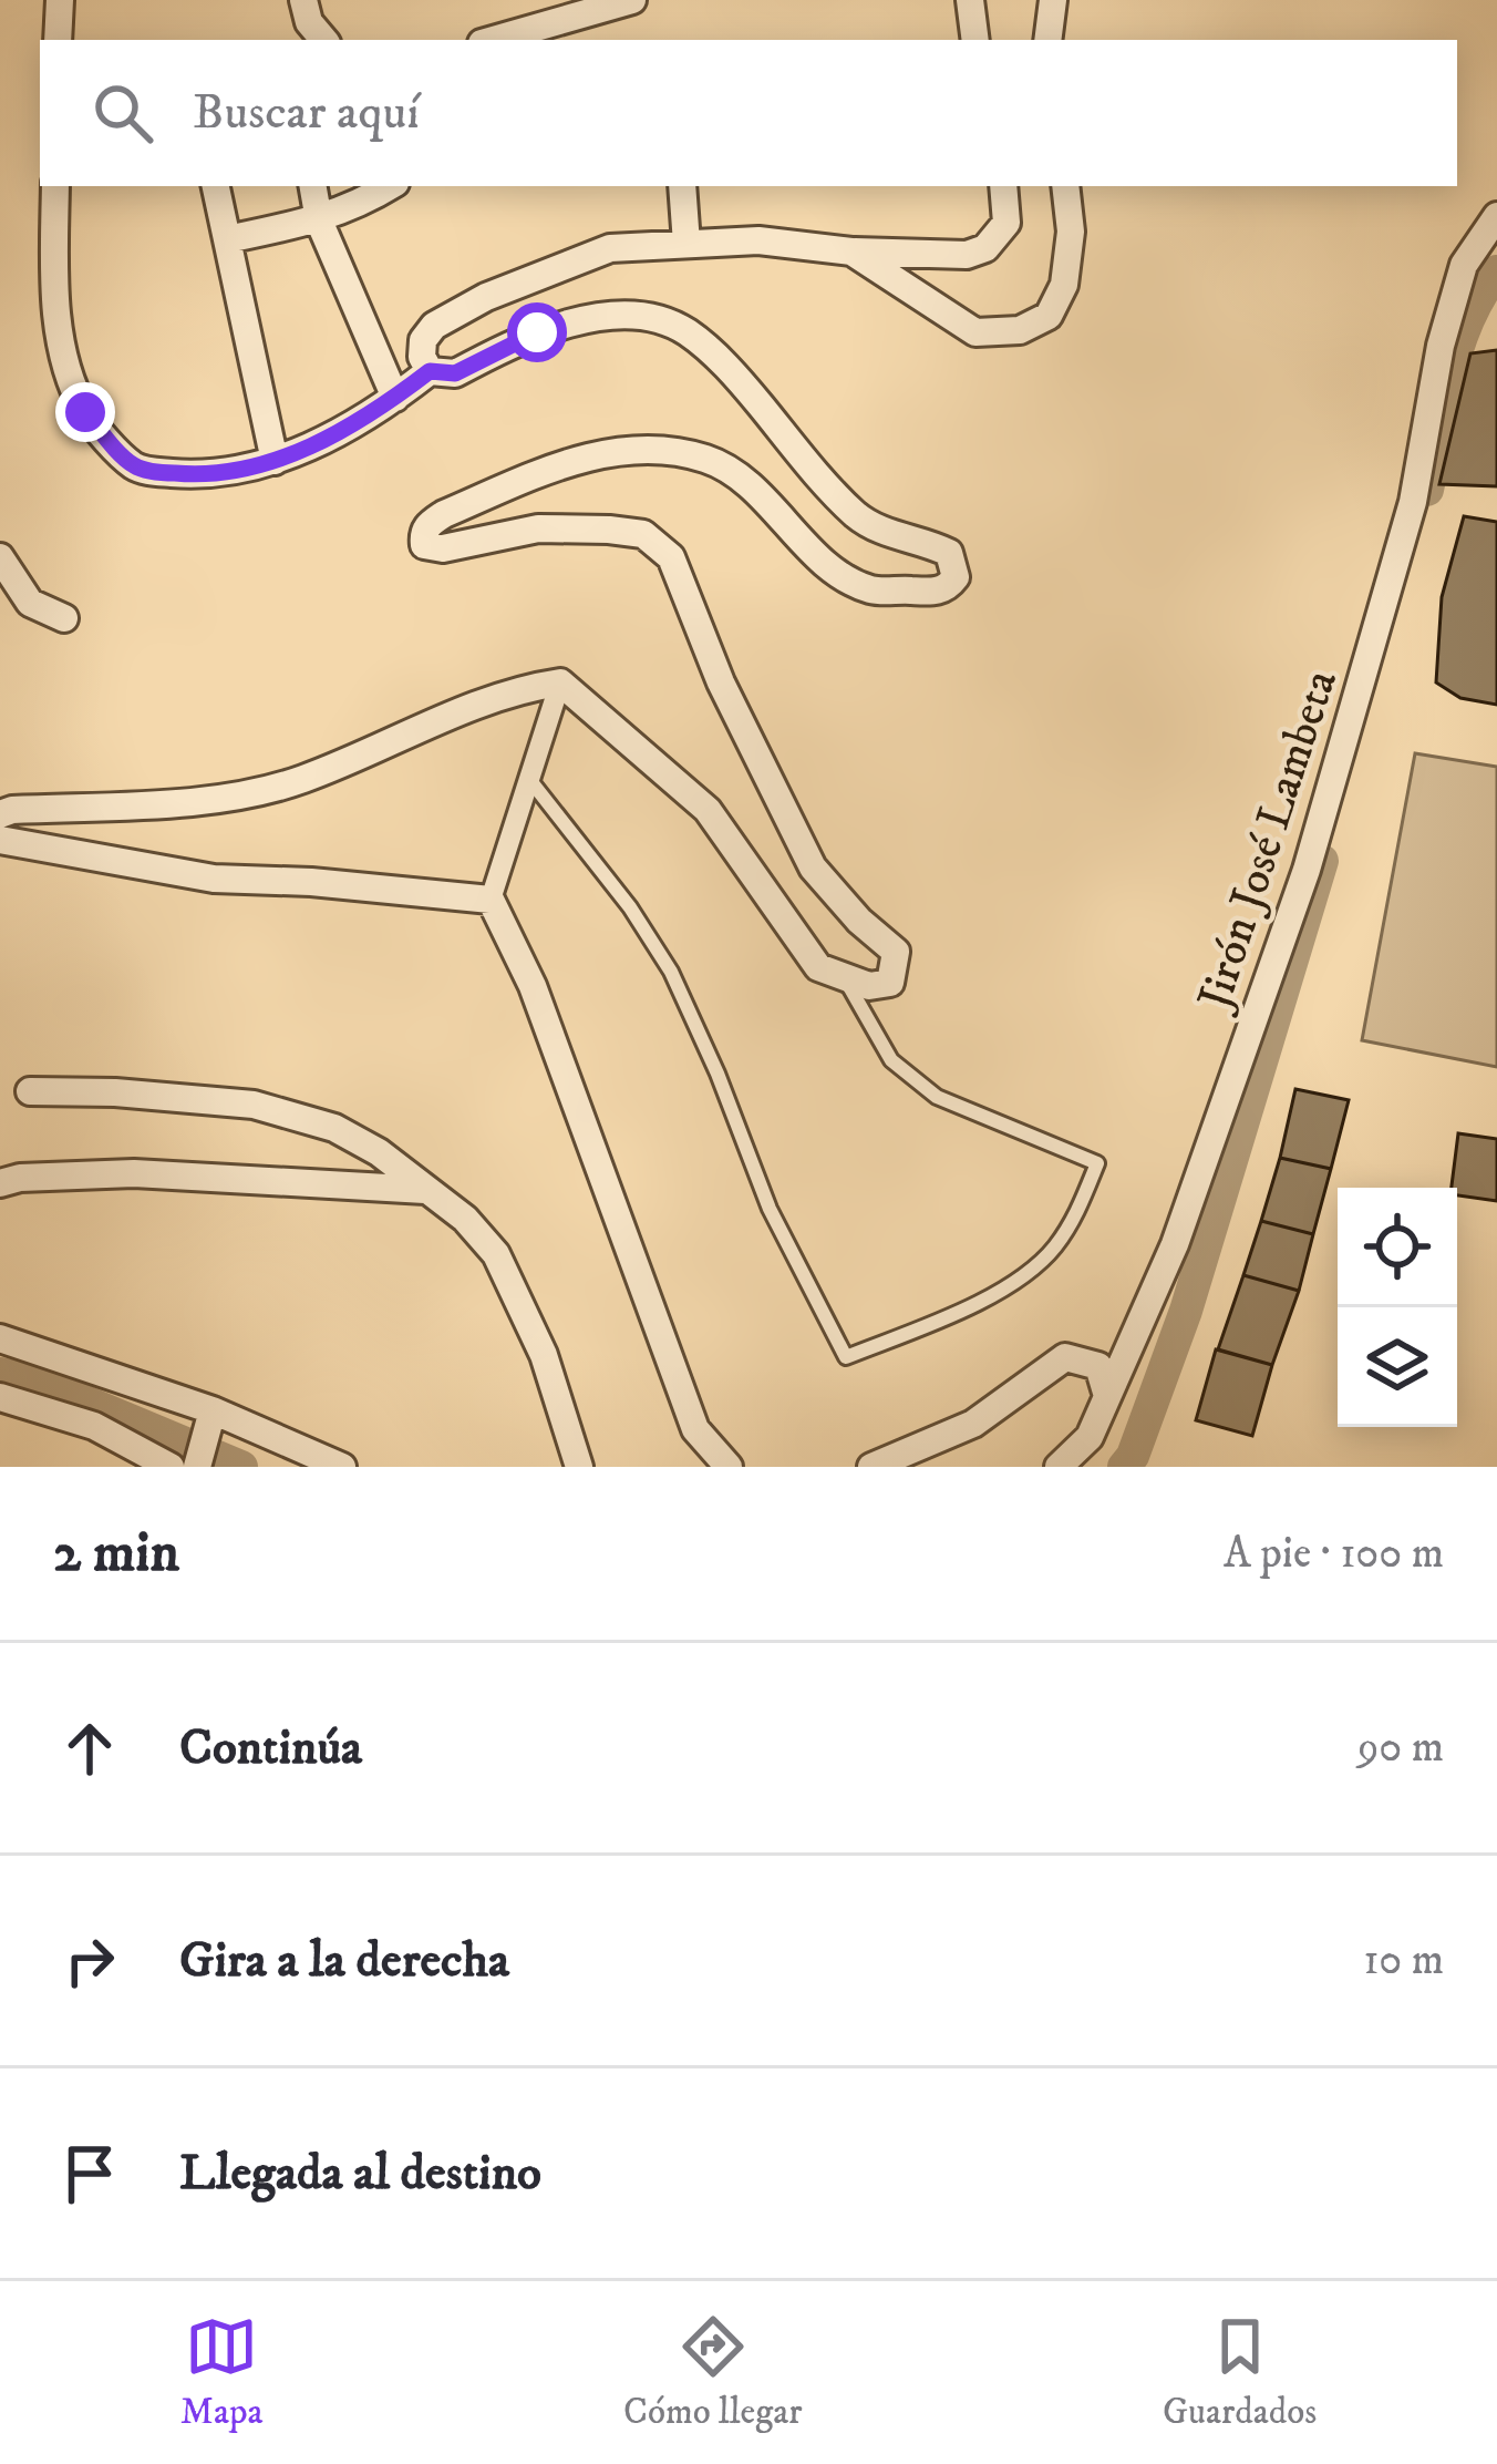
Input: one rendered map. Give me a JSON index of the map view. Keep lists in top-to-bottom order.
{
  "streets": {
    "street": ["Jirón José Lambeta"]
  },
  "page": {
    "search": "Buscar aquí",
    "heading": ["2 min", "A pie · 100 m"],
    "list": [
      ["Continúa", "90 m"],
      ["Gira a la derecha", "10 m"],
      "Llegada al destino"
    ],
    "nav": ["Mapa", "Cómo llegar", "Guardados"]
  }
}
